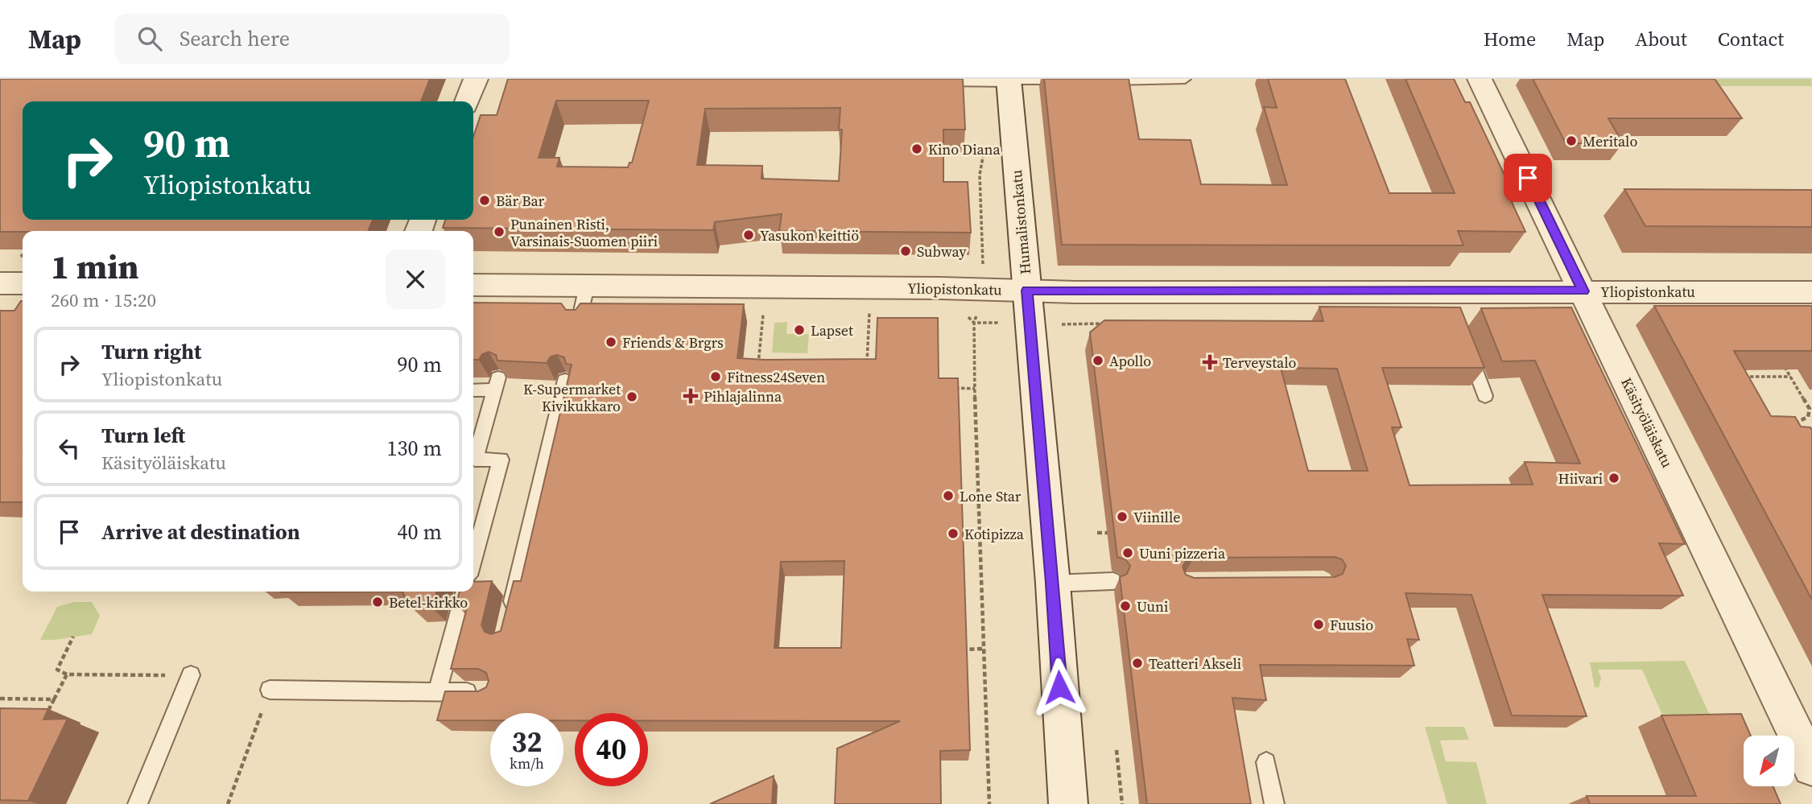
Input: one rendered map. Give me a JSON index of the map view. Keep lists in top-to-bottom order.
{
  "streets": {
    "street": ["Humalistonkatu", "Yliopistonkatu", "Käsityöläiskatu"]
  },
  "crossings": [
    ["Humalistonkatu", "Yliopistonkatu"],
    ["Yliopistonkatu", "Käsityöläiskatu"]
  ],
  "places": {
    "other": [
      "Meritalo",
      "Kino Diana",
      "Bär Bar",
      "Punainen Risti, Varsinais-Suomen piiri",
      "Yasukon keittiö",
      "Subway",
      "Lapset",
      "Friends & Brgrs",
      "Apollo",
      "Fitness24Seven",
      "K-Supermarket Kivikukkaro",
      "Hiivari",
      "Lone Star",
      "Viinille",
      "Kotipizza",
      "Uuni pizzeria",
      "Betel-kirkko",
      "Uuni",
      "Fuusio",
      "Teatteri Akseli"
    ],
    "health": ["Terveystalo", "Pihlajalinna"]
  },
  "north": "bottom left",
  "page": {
    "header": "Map",
    "search": "Search here",
    "nav": [
      "Home",
      "Map",
      "About",
      "Contact"
    ],
    "turn": ["90 m", "Yliopistonkatu"],
    "heading": ["1 min", "260 m · 15:20"],
    "list": [
      {
        "name": "Turn right",
        "note": "Yliopistonkatu",
        "value": "90 m"
      },
      {
        "name": "Turn left",
        "note": "Käsityöläiskatu",
        "value": "130 m"
      },
      {
        "name": "Arrive at destination",
        "value": "40 m"
      }
    ],
    "speed": "32 km/h",
    "limit": "40"
  }
}
